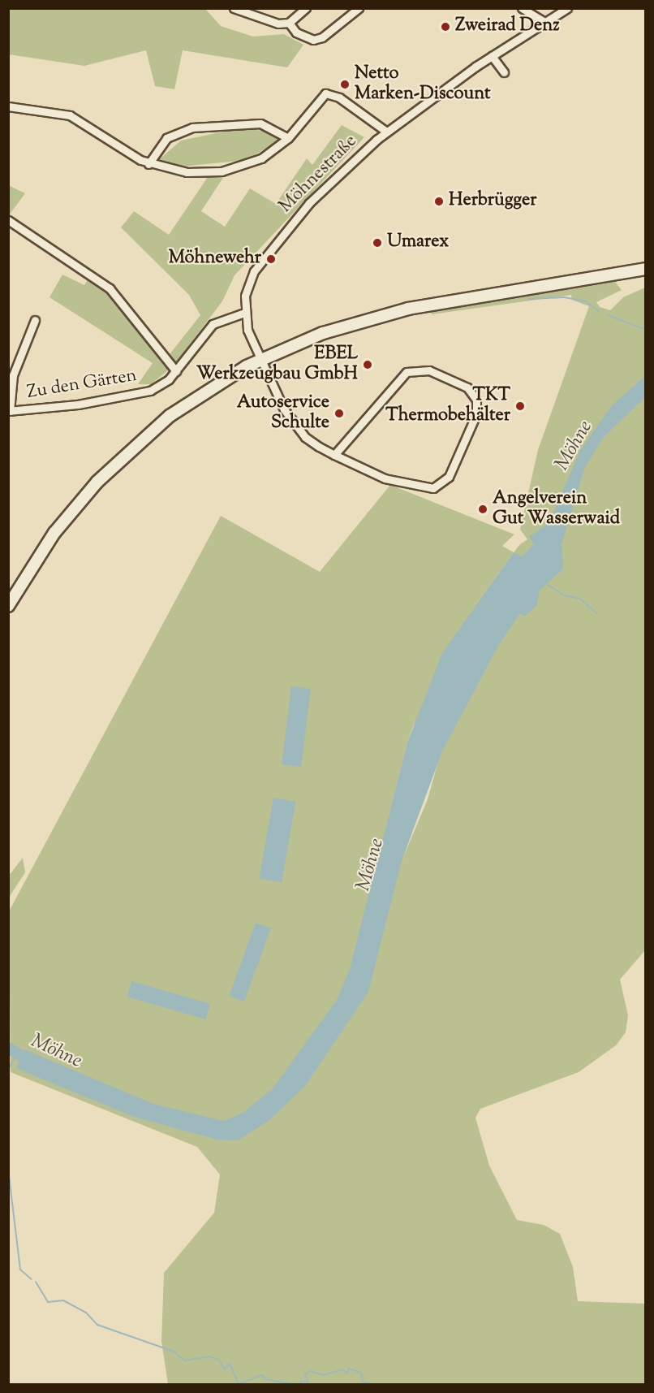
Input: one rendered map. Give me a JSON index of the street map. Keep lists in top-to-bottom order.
{
  "streets": {
    "street": ["Möhnestraße", "Zu den Gärten"]
  },
  "crossings": [
    ["Möhnestraße", "Zu den Gärten"]
  ],
  "water": ["Möhne"],
  "places": [
    "Zweirad Denz",
    "Netto Marken-Discount",
    "Herbrügger",
    "Umarex",
    "Möhnewehr",
    "EBEL Werkzeugbau GmbH",
    "TKT Thermobehälter",
    "Autoservice Schulte",
    "Angelverein Gut Wasserwaid"
  ]
}
